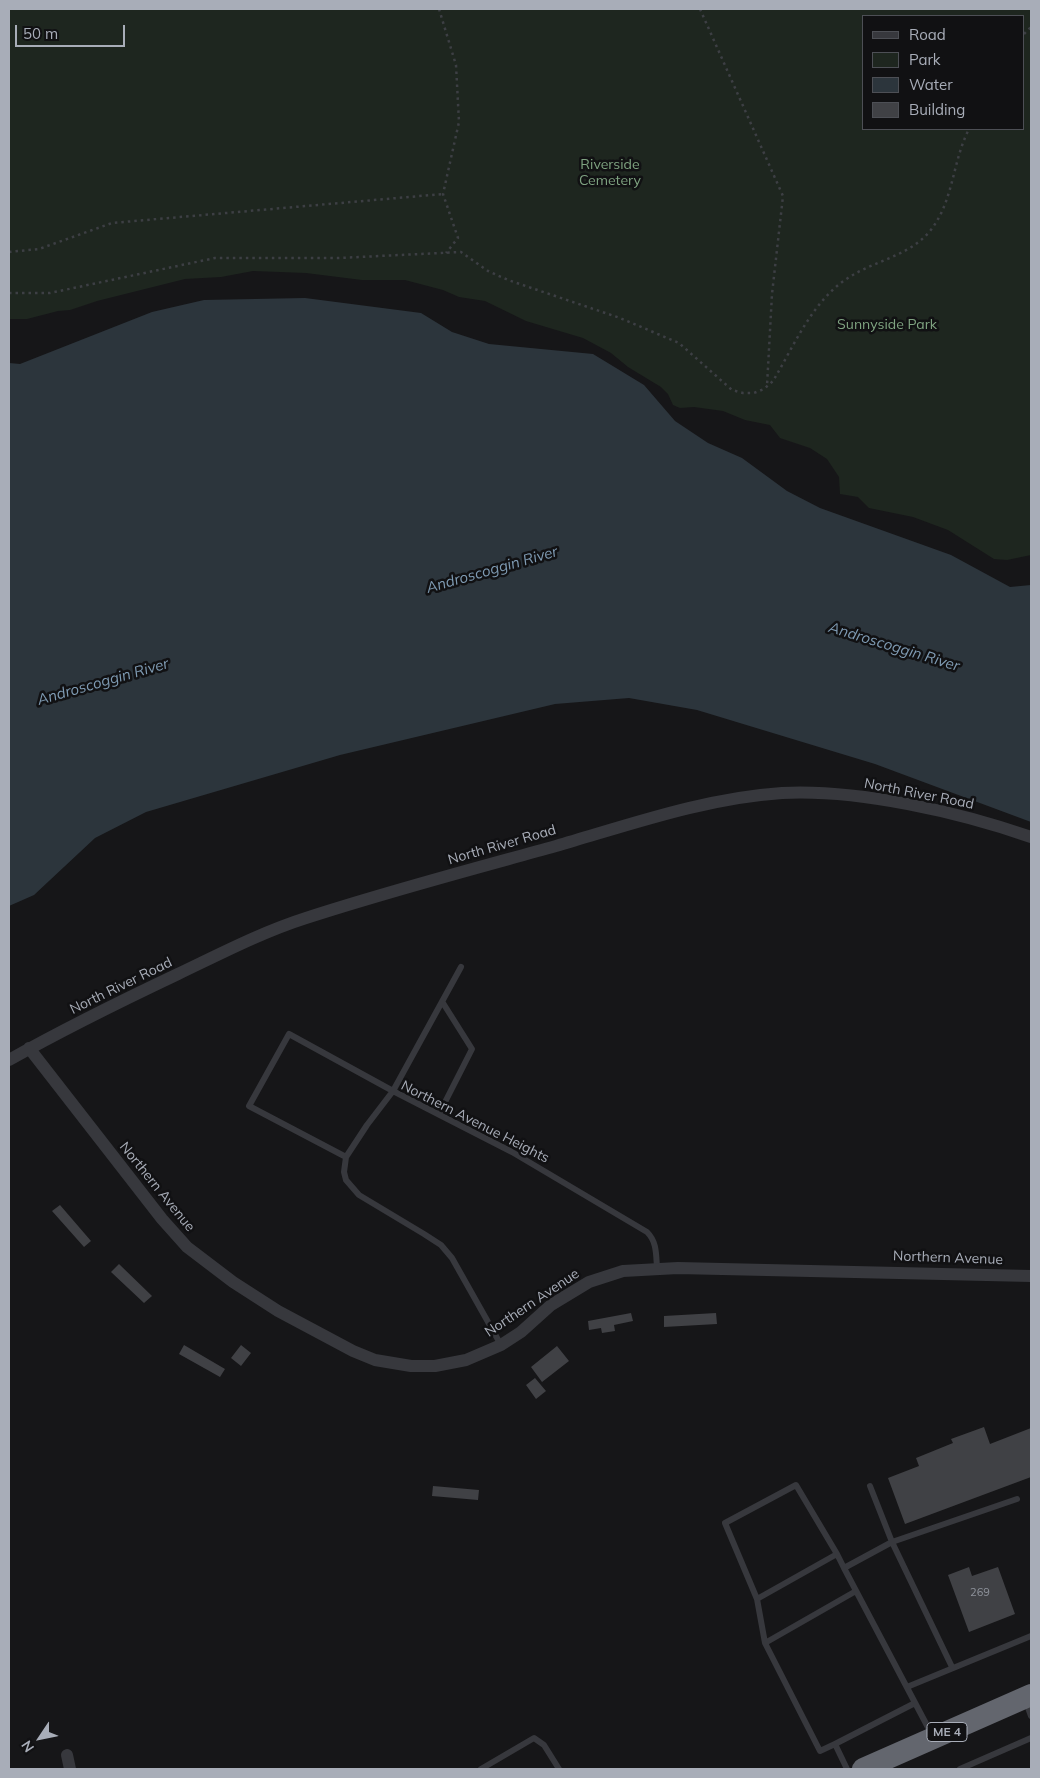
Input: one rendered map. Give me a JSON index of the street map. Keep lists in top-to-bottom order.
{
  "streets": {
    "highway": ["ME 4"],
    "street": ["North River Road", "Northern Avenue"],
    "lane": ["Northern Avenue Heights"]
  },
  "crossings": [
    ["North River Road", "Northern Avenue"],
    ["Northern Avenue Heights", "Northern Avenue"]
  ],
  "water": ["Androscoggin River"],
  "parks": ["Riverside Cemetery", "Sunnyside Park"],
  "house_numbers": ["269"],
  "legend": [
    "Road",
    "Park",
    "Water",
    "Building"
  ],
  "scale_bar": "50 m",
  "north": "bottom left"
}
